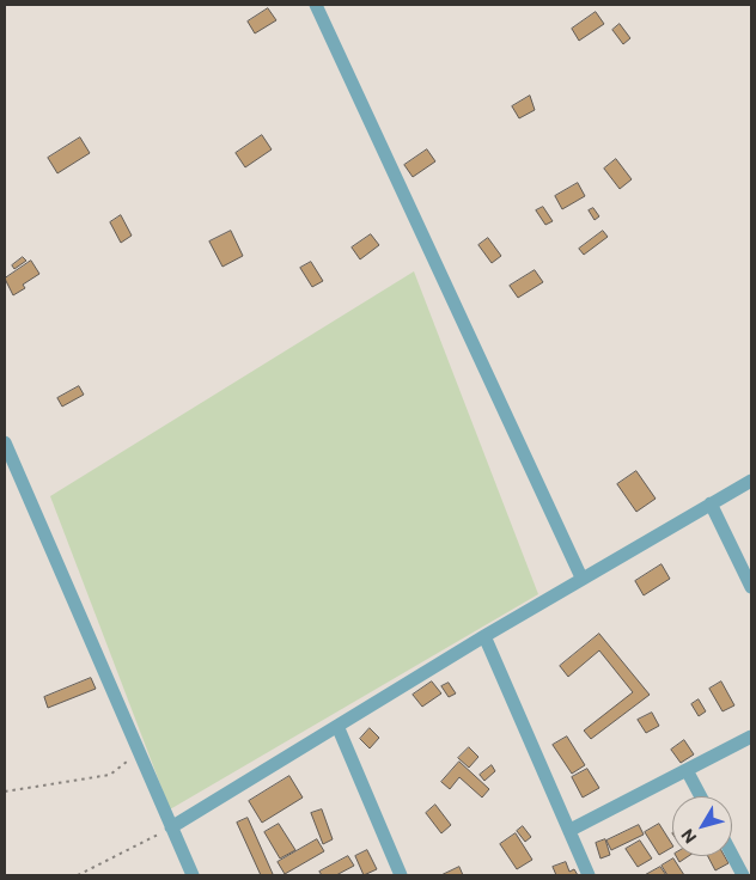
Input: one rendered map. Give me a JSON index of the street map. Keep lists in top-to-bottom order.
{
  "north": "bottom left"
}
